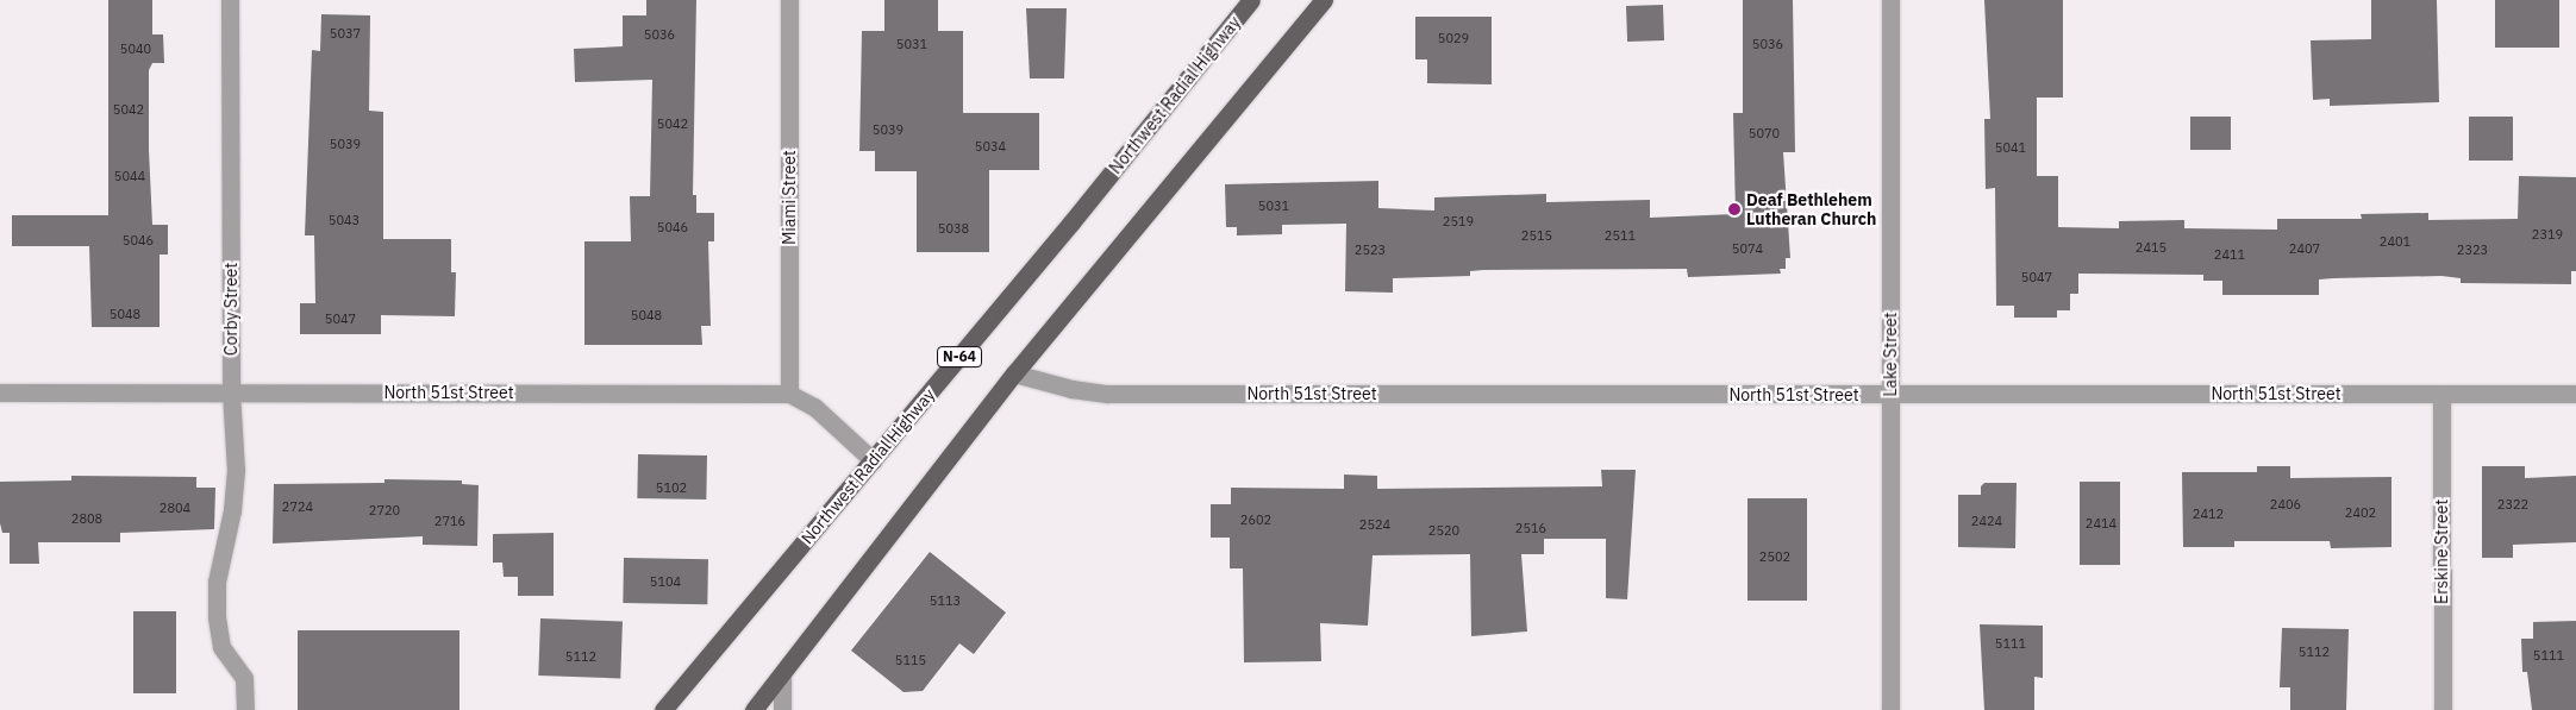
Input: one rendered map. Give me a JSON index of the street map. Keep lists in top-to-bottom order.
{
  "streets": {
    "main road": ["Northwest Radial Highway", "N-64"],
    "street": [
      "Miami Street",
      "Corby Street",
      "Lake Street",
      "North 51st Street",
      "Erskine Street"
    ]
  },
  "crossings": [
    ["Northwest Radial Highway", "North 51st Street"],
    ["Miami Street", "North 51st Street"],
    ["Corby Street", "North 51st Street"],
    ["Lake Street", "North 51st Street"],
    ["North 51st Street", "Erskine Street"]
  ],
  "places": ["Deaf Bethlehem Lutheran Church"],
  "house_numbers": [
    "5037",
    "5036",
    "5029",
    "5031",
    "5036",
    "5040",
    "5042",
    "5042",
    "5039",
    "5070",
    "5039",
    "5034",
    "5041",
    "5044",
    "5031",
    "5043",
    "2519",
    "5046",
    "5038",
    "2319",
    "2515",
    "2511",
    "5046",
    "2401",
    "2415",
    "5074",
    "2407",
    "2523",
    "2323",
    "2411",
    "5047",
    "5048",
    "5048",
    "5047",
    "5102",
    "2406",
    "2322",
    "2724",
    "2804",
    "2720",
    "2402",
    "2412",
    "2808",
    "2602",
    "2716",
    "2424",
    "2414",
    "2524",
    "2516",
    "2520",
    "2502",
    "5104",
    "5113",
    "5111",
    "5112",
    "5111",
    "5112",
    "5115"
  ]
}
